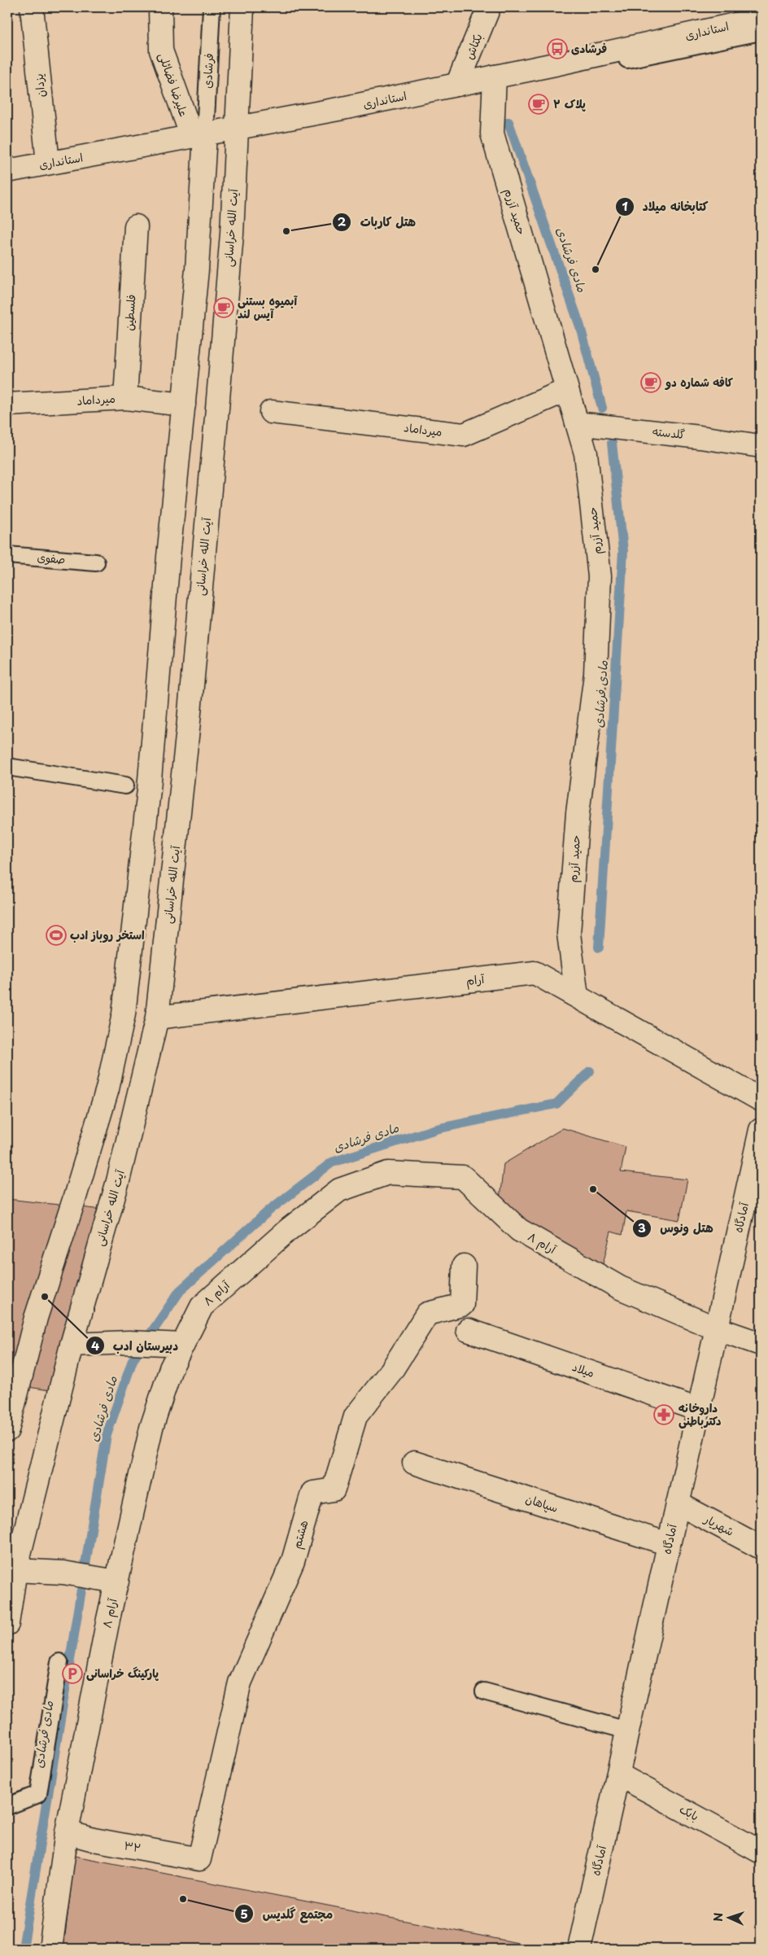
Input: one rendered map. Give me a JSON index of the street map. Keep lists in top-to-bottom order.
{
  "streets": {
    "street": [
      "استانداری",
      "بکتاش",
      "علیرضا فضائلی",
      "یزدان",
      "حمید آزرم",
      "آیت الله خراسانی",
      "فلسطین",
      "میرداماد",
      "گلدسته",
      "آرام",
      "آمادگاه",
      "۸ آرام",
      "میلاد",
      "سپاهان",
      "شهریار",
      "هشتم",
      "بابک",
      "۳۲"
    ],
    "lane": ["فرشادی", "صفوی"]
  },
  "crossings": [
    ["استانداری", "بکتاش"],
    ["استانداری", "فرشادی"],
    ["استانداری", "علیرضا فضائلی"],
    ["استانداری", "یزدان"],
    ["استانداری", "حمید آزرم"],
    ["استانداری", "آیت الله خراسانی"],
    ["فرشادی", "علیرضا فضائلی"],
    ["حمید آزرم", "میرداماد"],
    ["حمید آزرم", "گلدسته"],
    ["حمید آزرم", "آرام"],
    ["آیت الله خراسانی", "آرام"],
    ["فلسطین", "میرداماد"],
    ["آمادگاه", "۸ آرام"],
    ["آمادگاه", "میلاد"],
    ["آمادگاه", "سپاهان"],
    ["آمادگاه", "شهریار"],
    ["آمادگاه", "بابک"],
    ["۸ آرام", "۳۲"],
    ["هشتم", "۳۲"]
  ],
  "water": ["مادی فرشادی"],
  "places": {
    "bus stop": ["فرشادی"],
    "cafe": ["پلاک ۲", "آبمیوه بستنی آیس لند", "کافه شماره دو"],
    "other": [
      "هتل کاربات",
      "کتابخانه میلاد",
      "هتل ونوس",
      "دبیرستان ادب",
      "مجتمع گلدیس"
    ],
    "sports": ["استخر روباز ادب"],
    "pharmacy": ["داروخانه دکترباطنی"],
    "parking": ["پارکینگ خراسانی"]
  },
  "north": "left"
}
